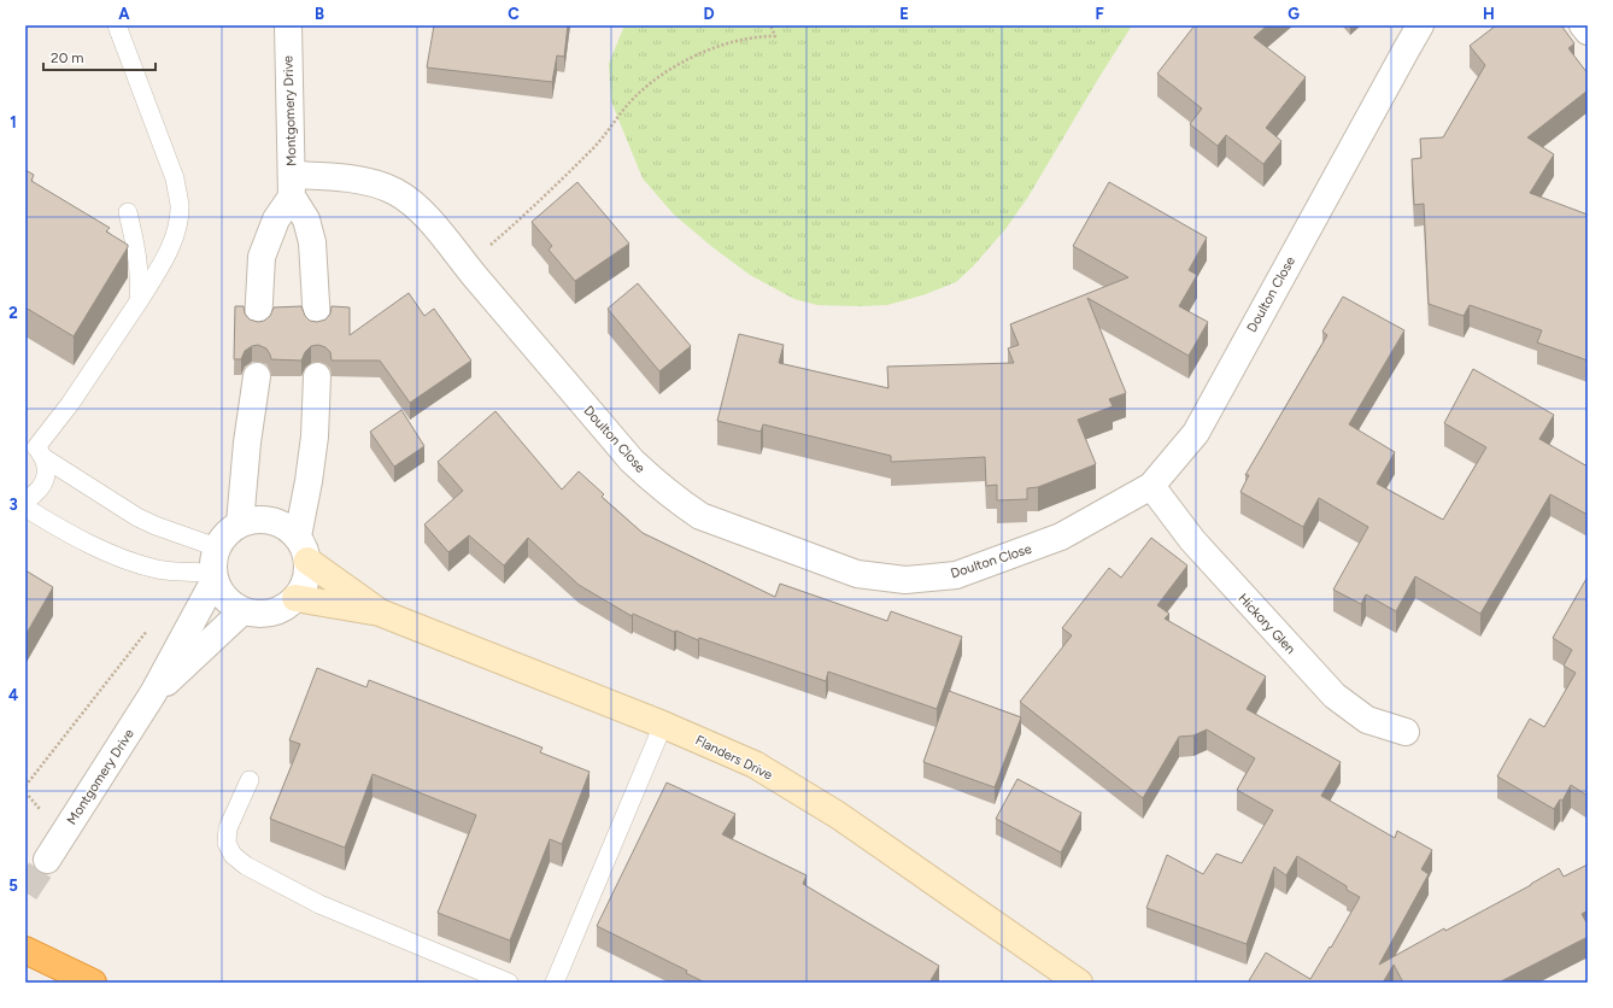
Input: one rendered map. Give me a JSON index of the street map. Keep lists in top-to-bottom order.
{
  "streets": {
    "street": [
      "Montgomery Drive",
      "Doulton Close",
      "Hickory Glen",
      "Flanders Drive"
    ]
  },
  "crossings": [
    ["Montgomery Drive", "Doulton Close"],
    ["Montgomery Drive", "Flanders Drive"],
    ["Doulton Close", "Hickory Glen"]
  ],
  "scale_bar": "20 m",
  "grid": {
    "columns": [
      "A",
      "B",
      "C",
      "D",
      "E",
      "F",
      "G",
      "H"
    ],
    "rows": [
      "1",
      "2",
      "3",
      "4",
      "5"
    ]
  }
}
